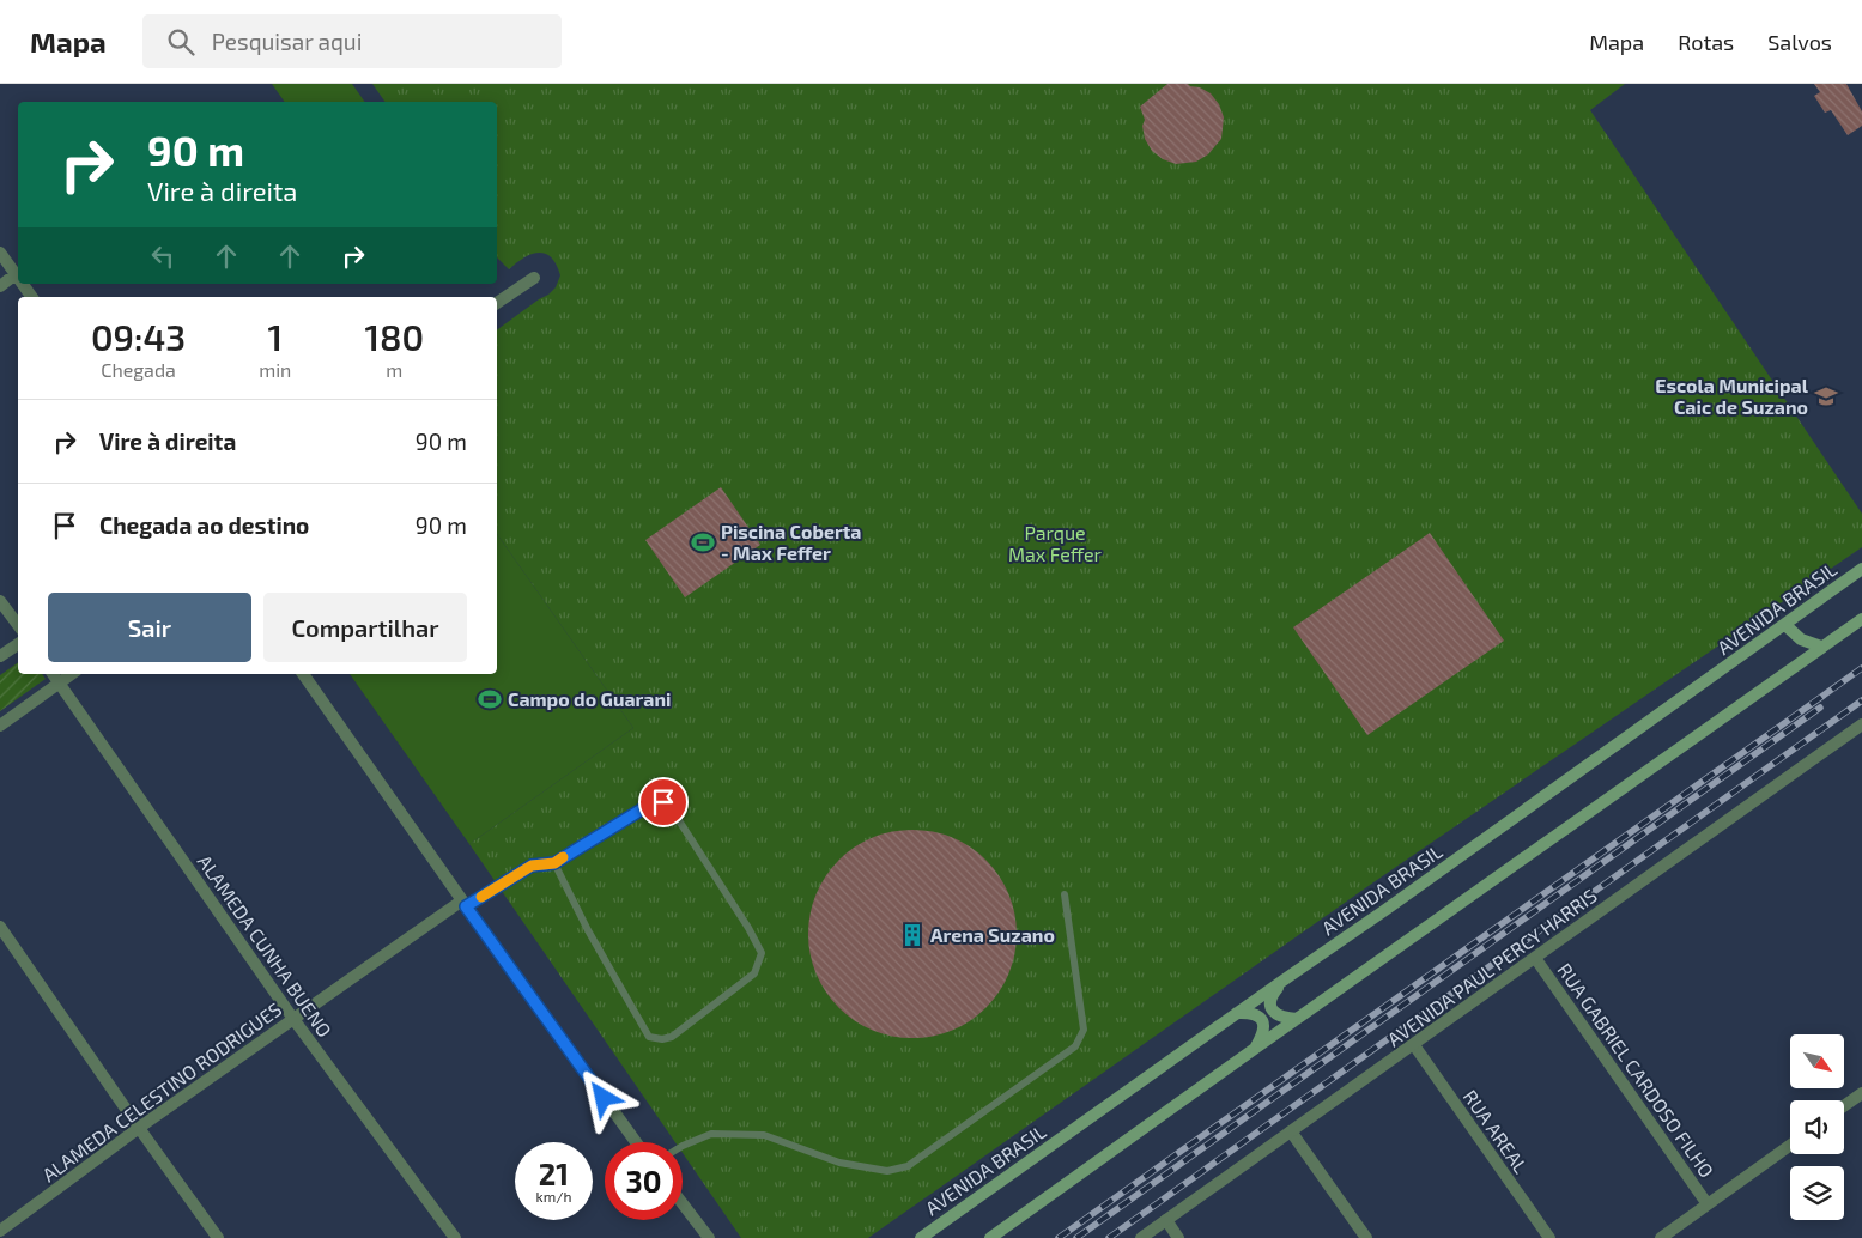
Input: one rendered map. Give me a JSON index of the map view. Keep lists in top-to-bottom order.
{
  "streets": {
    "main road": ["AVENIDA BRASIL"],
    "street": [
      "ALAMEDA CUNHA BUENO",
      "AVENIDA PAUL PERCY HARRIS",
      "RUA GABRIEL CARDOSO FILHO",
      "ALAMEDA CELESTINO RODRIGUES",
      "RUA AREAL"
    ]
  },
  "crossings": [
    ["ALAMEDA CUNHA BUENO", "ALAMEDA CELESTINO RODRIGUES"],
    ["AVENIDA PAUL PERCY HARRIS", "RUA GABRIEL CARDOSO FILHO"],
    ["AVENIDA PAUL PERCY HARRIS", "RUA AREAL"]
  ],
  "parks": ["Parque Max Feffer"],
  "places": {
    "school or university": ["Escola Municipal Caic de Suzano"],
    "sports": ["Piscina Coberta - Max Feffer", "Campo do Guarani"],
    "building": ["Arena Suzano"]
  },
  "north": "bottom right",
  "page": {
    "header": "Mapa",
    "search": "Pesquisar aqui",
    "nav": ["Mapa", "Rotas", "Salvos"],
    "turn": ["90 m", "Vire à direita"],
    "eta": [
      "09:43",
      "Chegada",
      "1",
      "min",
      "180",
      "m"
    ],
    "list": [
      {
        "name": "Vire à direita",
        "value": "90 m"
      },
      {
        "name": "Chegada ao destino",
        "value": "90 m"
      }
    ],
    "buttons": ["Sair", "Compartilhar"],
    "speed": "21 km/h",
    "limit": "30"
  }
}
